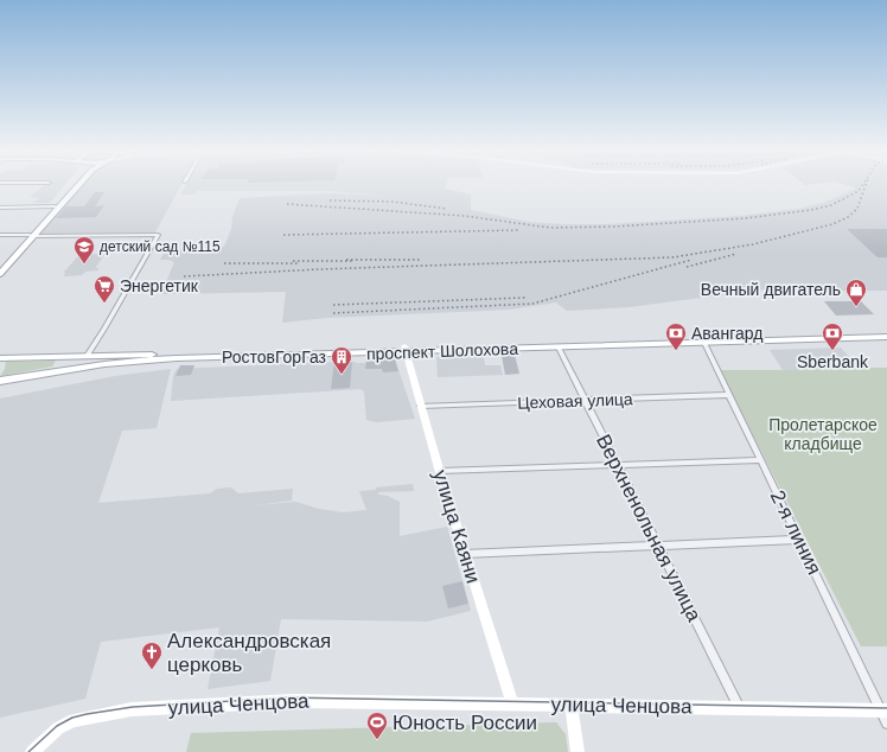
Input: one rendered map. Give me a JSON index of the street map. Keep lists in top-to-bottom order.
{
  "streets": {
    "main road": ["проспект Шолохова", "улица Каяни", "улица Ченцова"],
    "street": ["Цеховая улица", "Верхненольная улица", "2-я линия"]
  },
  "crossings": [
    ["проспект Шолохова", "улица Каяни"],
    ["проспект Шолохова", "Верхненольная улица"],
    ["проспект Шолохова", "2-я линия"],
    ["Цеховая улица", "улица Каяни"],
    ["Цеховая улица", "Верхненольная улица"],
    ["Цеховая улица", "2-я линия"],
    ["улица Каяни", "улица Ченцова"],
    ["Верхненольная улица", "улица Ченцова"],
    ["2-я линия", "улица Ченцова"]
  ],
  "parks": ["Пролетарское кладбище"],
  "places": {
    "school or university": ["детский сад №115"],
    "supermarket": ["Энергетик"],
    "shop": ["Вечный двигатель"],
    "bank": ["Авангард", "Sberbank"],
    "building": ["РостовГорГаз"],
    "church": ["Александровская церковь"],
    "sports": ["Юность России"]
  }
}
